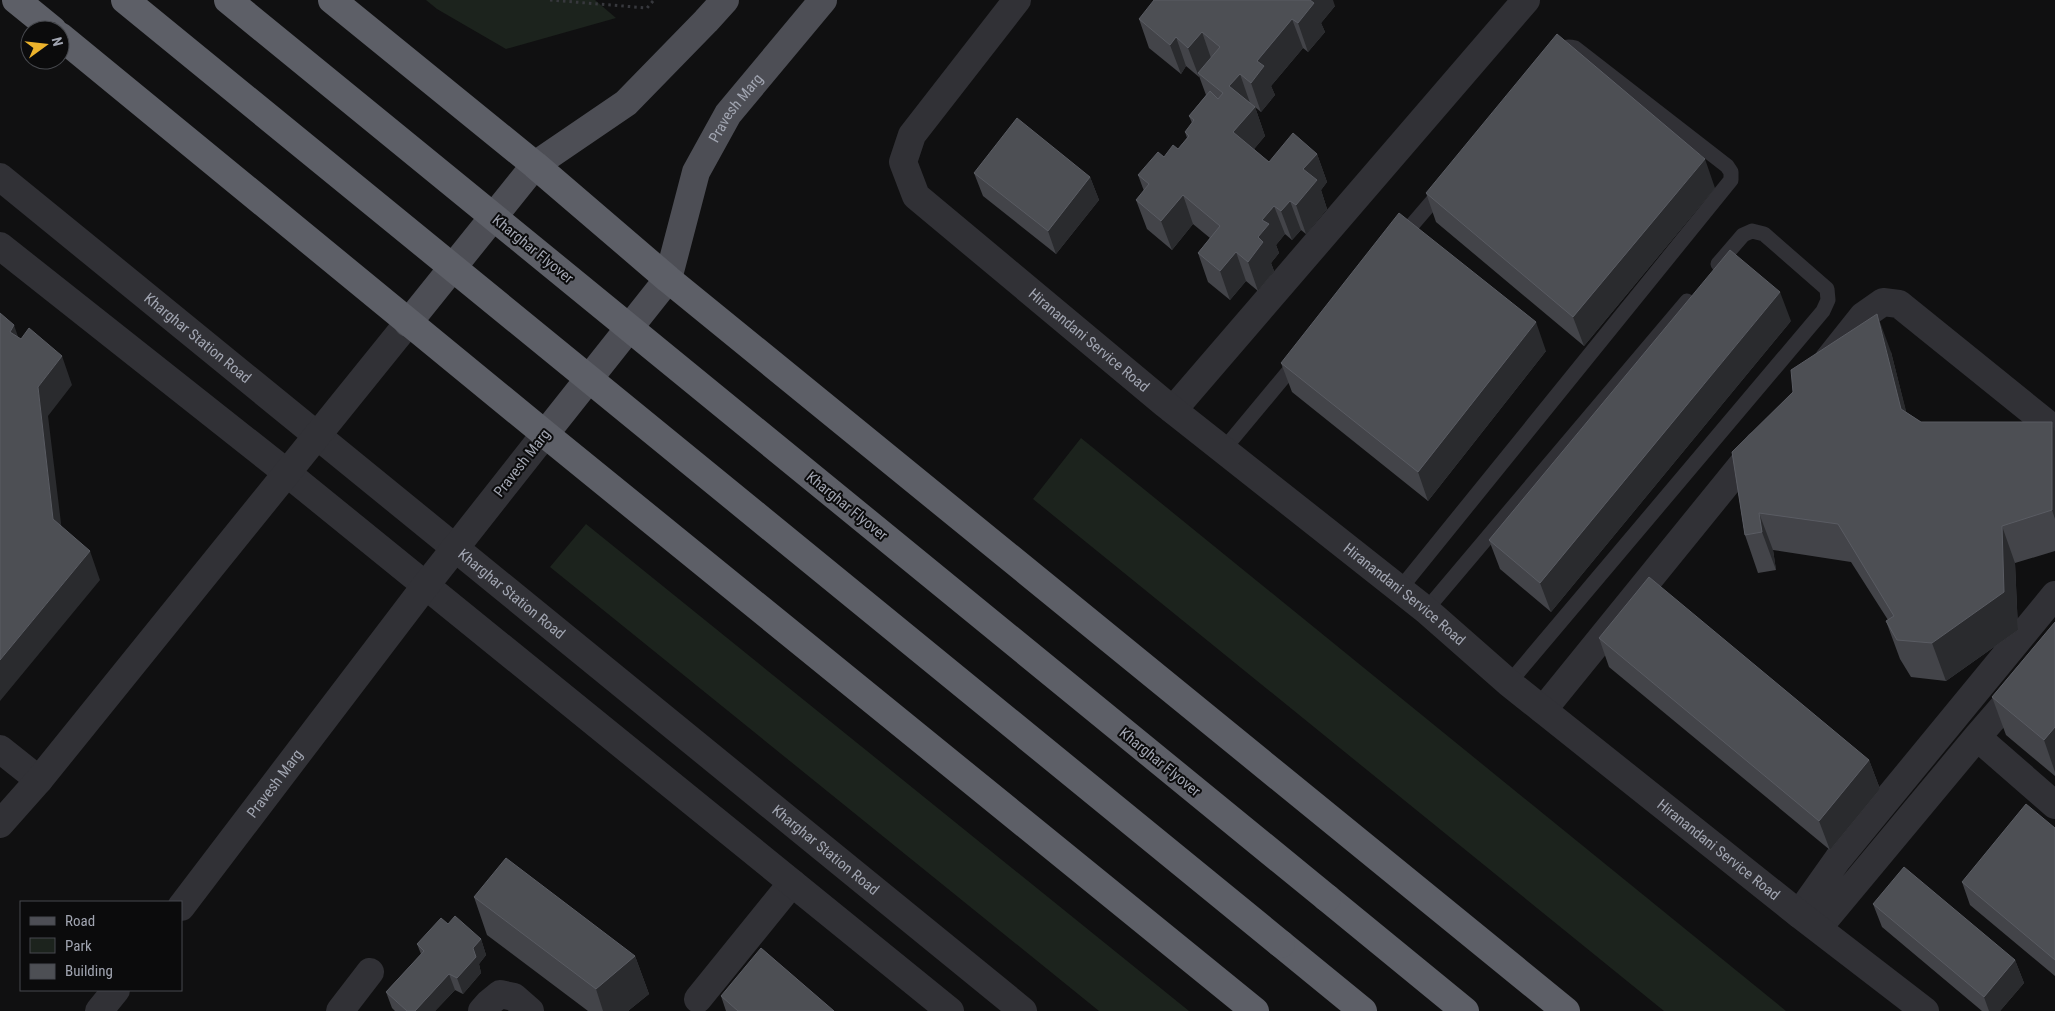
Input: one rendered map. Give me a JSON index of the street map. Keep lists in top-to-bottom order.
{
  "streets": {
    "highway": ["Kharghar Flyover"],
    "main road": ["Pravesh Marg"],
    "street": ["Kharghar Station Road", "Hiranandani Service Road"]
  },
  "crossings": [
    ["Pravesh Marg", "Kharghar Station Road"]
  ],
  "legend": ["Road", "Park", "Building"],
  "north": "right"
}
